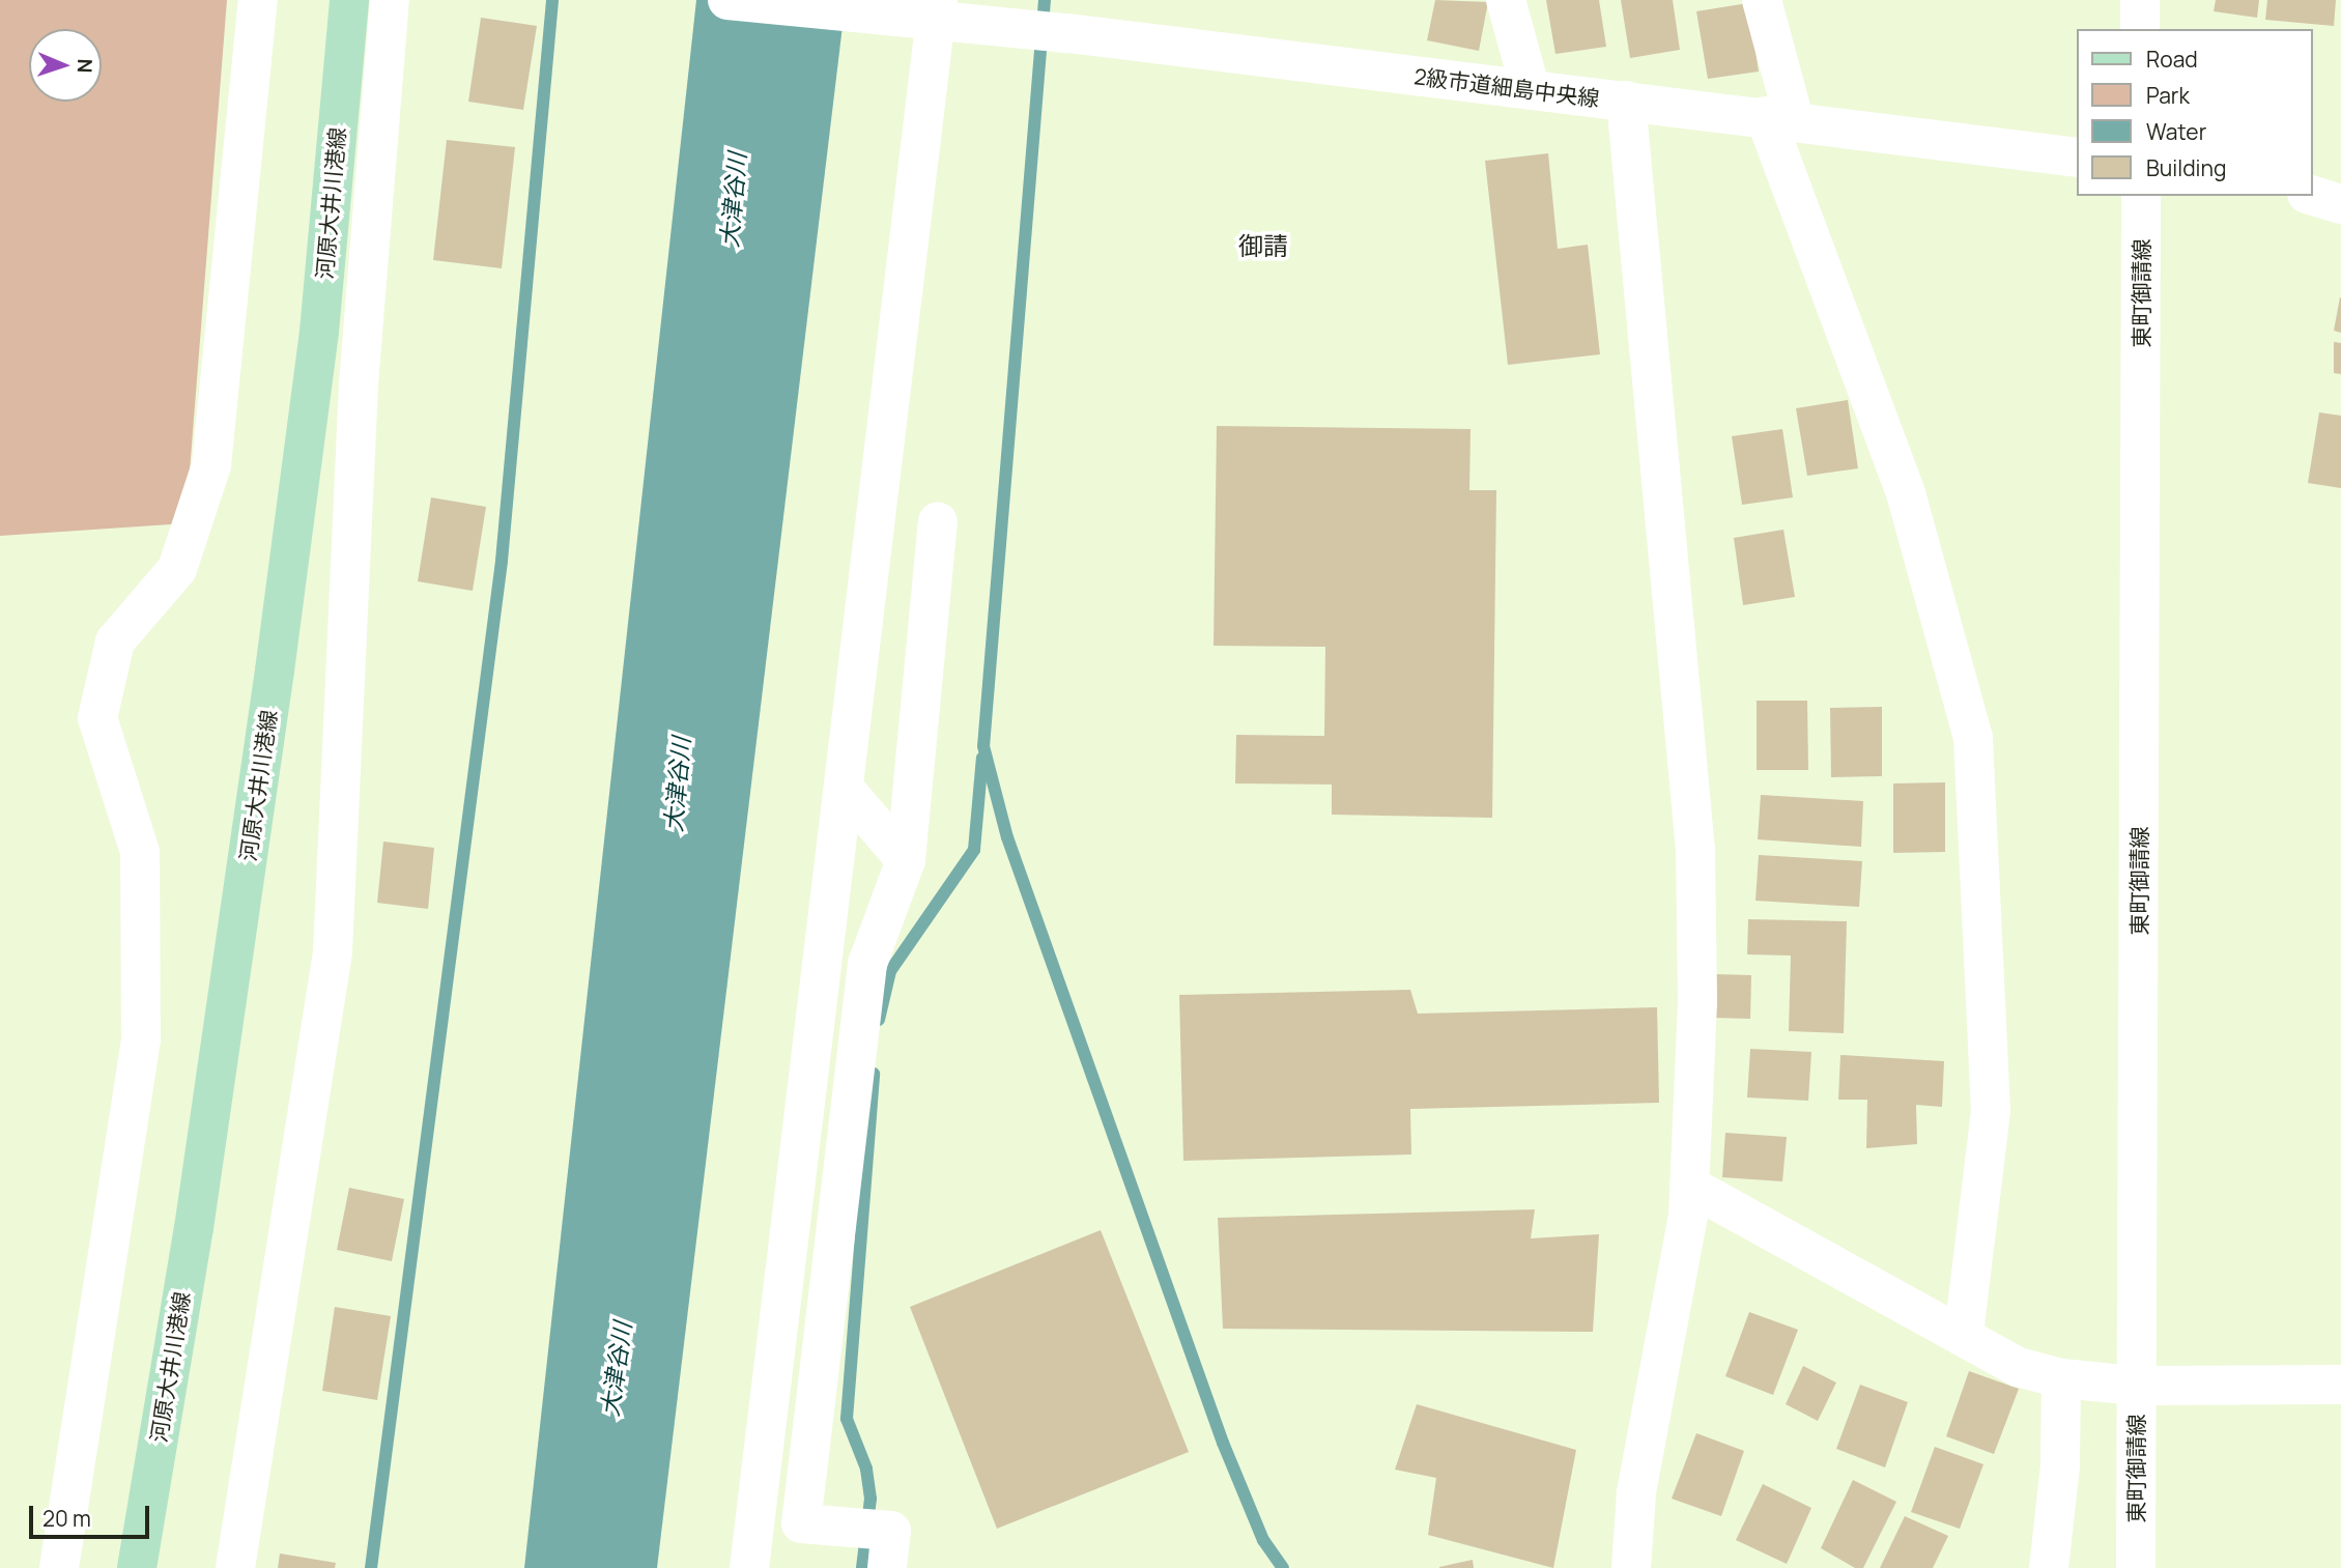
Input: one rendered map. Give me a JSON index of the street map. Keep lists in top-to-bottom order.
{
  "streets": {
    "main road": ["河原大井川港線"],
    "street": ["2級市道細島中央線", "東町御請線"]
  },
  "districts": ["御請"],
  "water": ["大津谷川"],
  "legend": [
    "Road",
    "Park",
    "Water",
    "Building"
  ],
  "scale_bar": "20 m",
  "north": "right"
}
